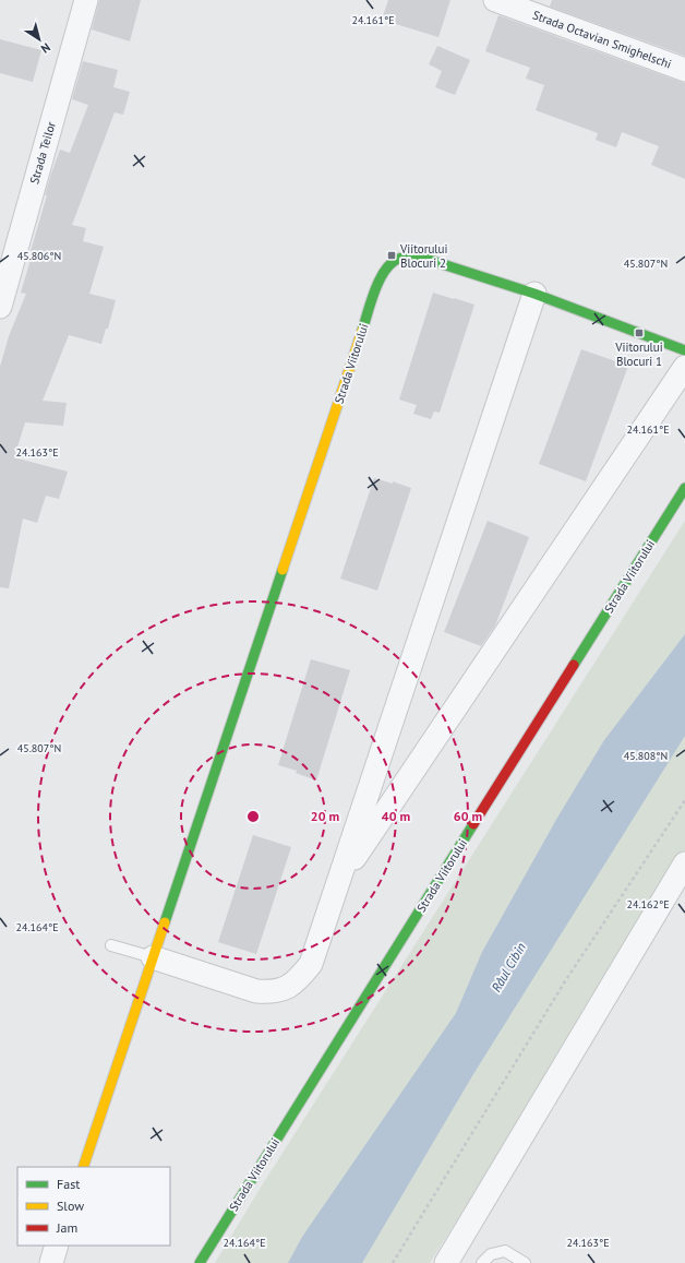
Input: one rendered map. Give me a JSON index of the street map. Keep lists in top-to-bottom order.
{
  "streets": {
    "street": ["Strada Octavian Smighelschi", "Strada Teilor", "Strada Viitorului"]
  },
  "water": ["Râul Cibin"],
  "places": {
    "transit": ["Viitorului Blocuri 2", "Viitorului Blocuri 1"]
  },
  "legend": ["Fast", "Slow", "Jam"],
  "north": "bottom right",
  "coordinates": [
    "24.161°E",
    "45.806°N",
    "45.807°N",
    "24.163°E",
    "45.808°N",
    "24.162°E",
    "24.164°E"
  ],
  "rings": ["20 m", "40 m", "60 m"]
}
